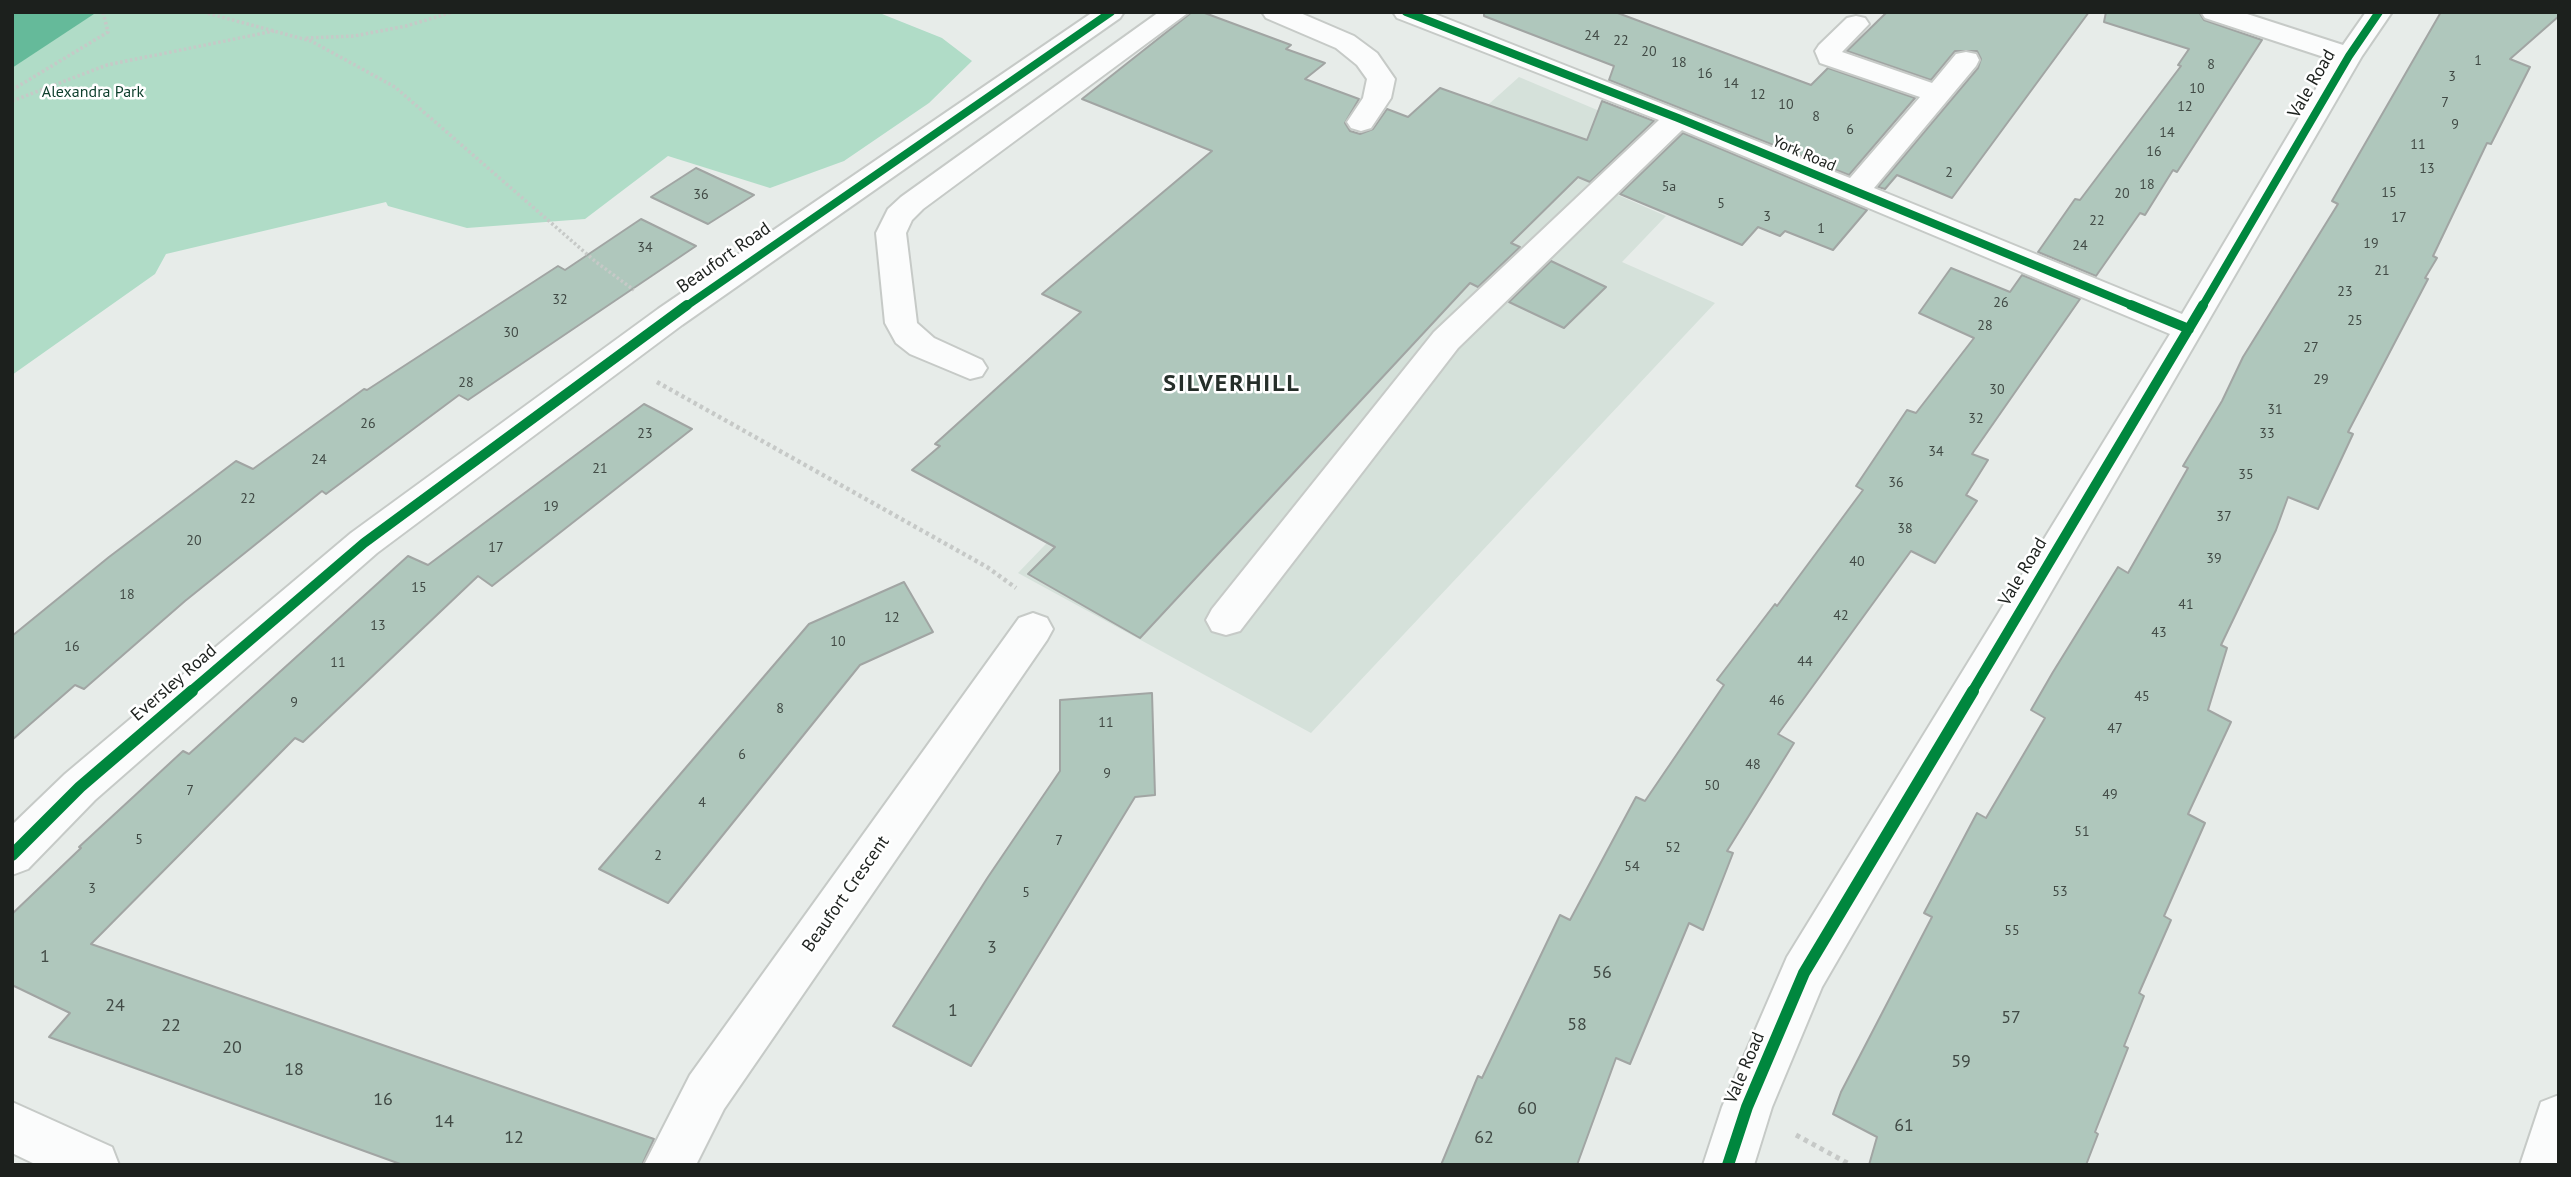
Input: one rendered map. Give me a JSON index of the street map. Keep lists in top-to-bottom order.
{
  "streets": {
    "street": [
      "Vale Road",
      "York Road",
      "Beaufort Road",
      "Eversley Road",
      "Beaufort Crescent"
    ]
  },
  "crossings": [
    ["Vale Road", "York Road"],
    ["Beaufort Road", "Eversley Road"]
  ],
  "districts": ["SILVERHILL"],
  "parks": ["Alexandra Park"],
  "house_numbers": [
    "24",
    "22",
    "20",
    "1",
    "18",
    "8",
    "16",
    "3",
    "14",
    "10",
    "12",
    "7",
    "10",
    "12",
    "8",
    "9",
    "6",
    "14",
    "11",
    "16",
    "13",
    "2",
    "18",
    "5a",
    "15",
    "20",
    "36",
    "5",
    "3",
    "17",
    "22",
    "1",
    "19",
    "24",
    "34",
    "21",
    "23",
    "32",
    "26",
    "25",
    "28",
    "30",
    "27",
    "29",
    "28",
    "30",
    "31",
    "32",
    "26",
    "23",
    "33",
    "34",
    "24",
    "21",
    "35",
    "36",
    "22",
    "19",
    "37",
    "38",
    "20",
    "17",
    "39",
    "40",
    "15",
    "18",
    "41",
    "42",
    "12",
    "13",
    "43",
    "10",
    "16",
    "44",
    "11",
    "45",
    "46",
    "9",
    "8",
    "11",
    "47",
    "6",
    "48",
    "9",
    "50",
    "7",
    "49",
    "4",
    "51",
    "5",
    "7",
    "52",
    "2",
    "54",
    "3",
    "53",
    "5",
    "55",
    "3",
    "1",
    "56",
    "24",
    "1",
    "57",
    "58",
    "22",
    "20",
    "59",
    "18",
    "16",
    "60",
    "14",
    "61",
    "12",
    "62"
  ]
}
